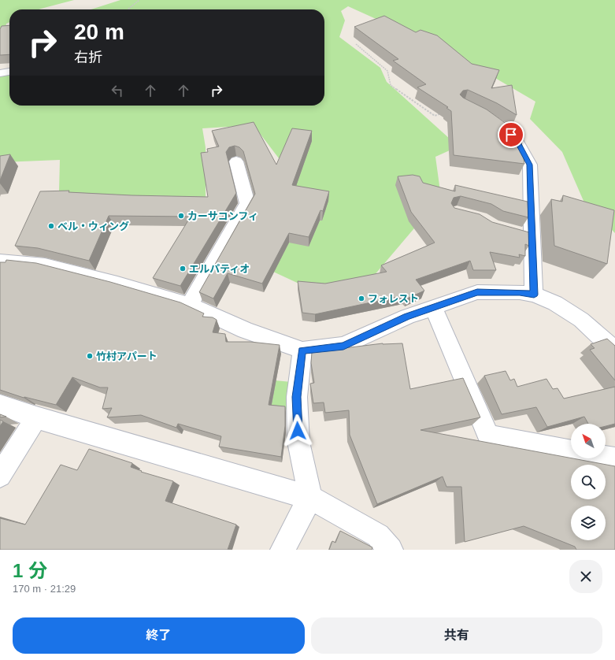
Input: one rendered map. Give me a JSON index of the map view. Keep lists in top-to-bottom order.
{
  "places": [
    "カーサコンフィ",
    "ベル・ウィング",
    "エルパティオ",
    "フォレスト",
    "竹村アパート"
  ],
  "north": "top left",
  "page": {
    "turn": ["20 m", "右折"],
    "heading": ["1 分", "170 m · 21:29"],
    "buttons": ["終了", "共有"]
  }
}
